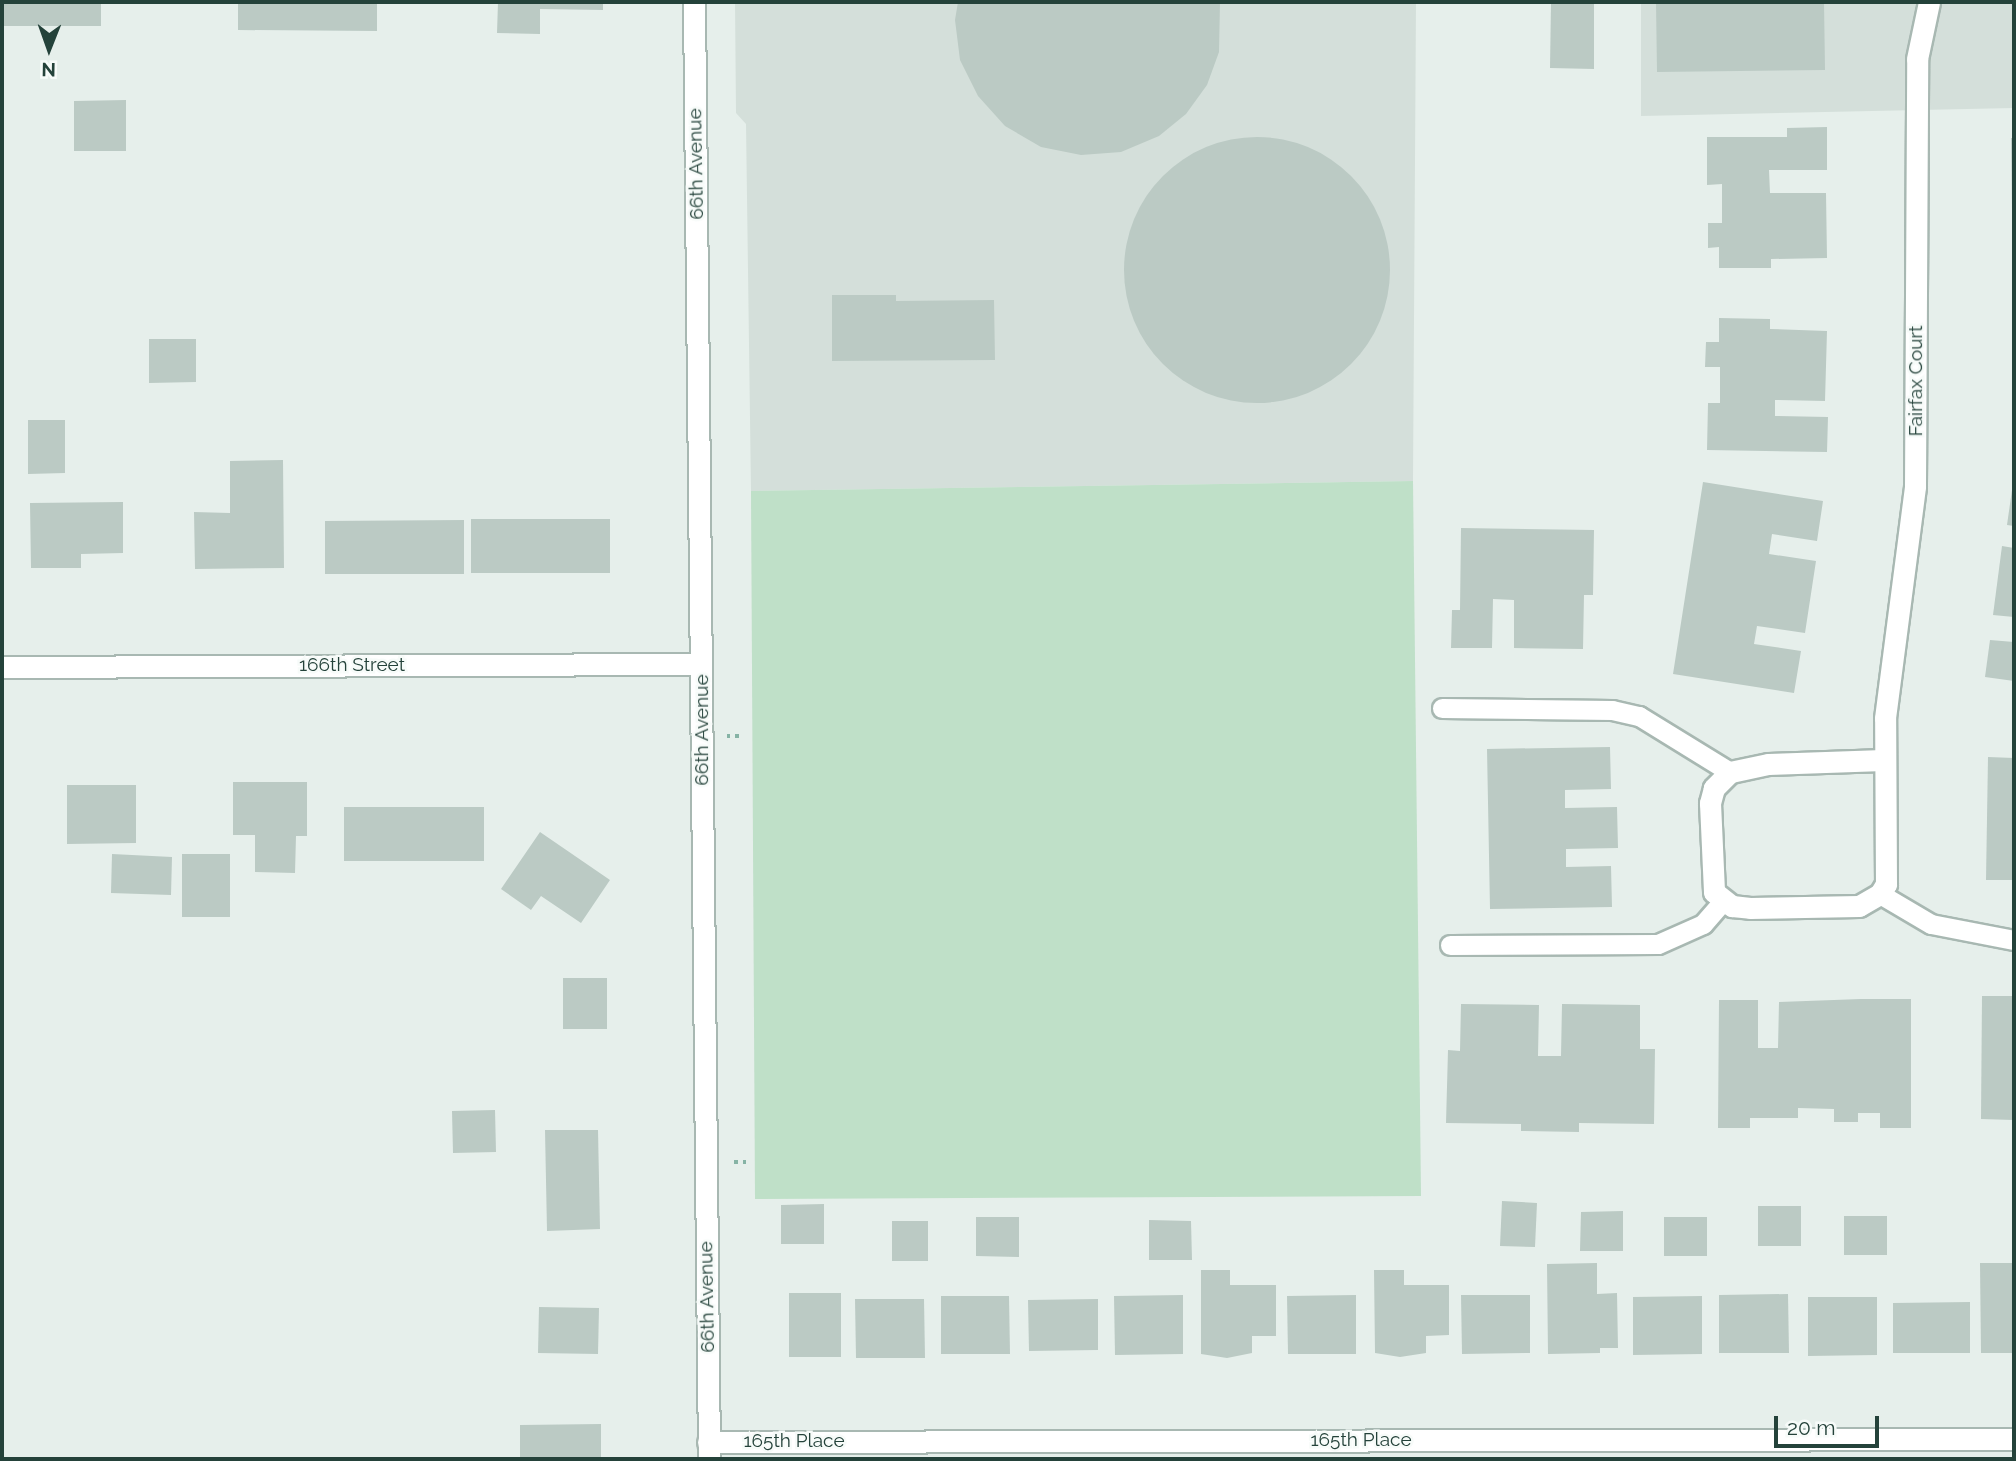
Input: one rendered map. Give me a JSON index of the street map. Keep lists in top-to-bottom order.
{
  "streets": {
    "street": [
      "66th Avenue",
      "Fairfax Court",
      "166th Street",
      "165th Place"
    ]
  },
  "crossings": [
    ["66th Avenue", "166th Street"],
    ["66th Avenue", "165th Place"]
  ],
  "scale_bar": "20 m",
  "north": "bottom"
}
